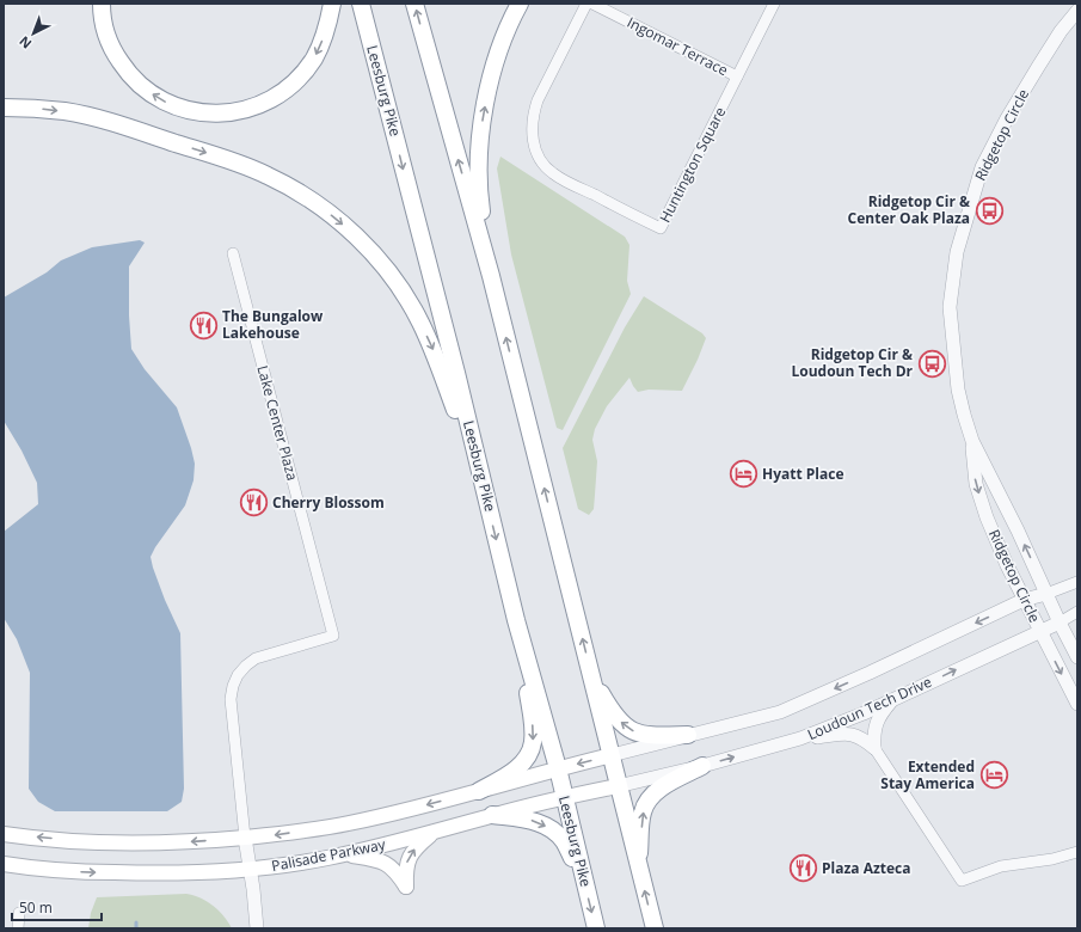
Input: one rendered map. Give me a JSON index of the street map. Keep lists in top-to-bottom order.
{
  "streets": {
    "highway": ["Leesburg Pike"],
    "main road": ["Palisade Parkway"],
    "street": [
      "Ingomar Terrace",
      "Ridgetop Circle",
      "Huntington Square",
      "Lake Center Plaza",
      "Loudoun Tech Drive"
    ]
  },
  "crossings": [
    ["Ingomar Terrace", "Huntington Square"],
    ["Leesburg Pike", "Palisade Parkway"],
    ["Ridgetop Circle", "Loudoun Tech Drive"],
    ["Lake Center Plaza", "Palisade Parkway"],
    ["Loudoun Tech Drive", "Palisade Parkway"]
  ],
  "places": {
    "bus stop": ["Ridgetop Cir & Center Oak Plaza", "Ridgetop Cir & Loudoun Tech Dr"],
    "restaurant": ["The Bungalow Lakehouse", "Cherry Blossom", "Plaza Azteca"],
    "hotel": ["Hyatt Place", "Extended Stay America"]
  },
  "scale_bar": "50 m",
  "north": "bottom left"
}
